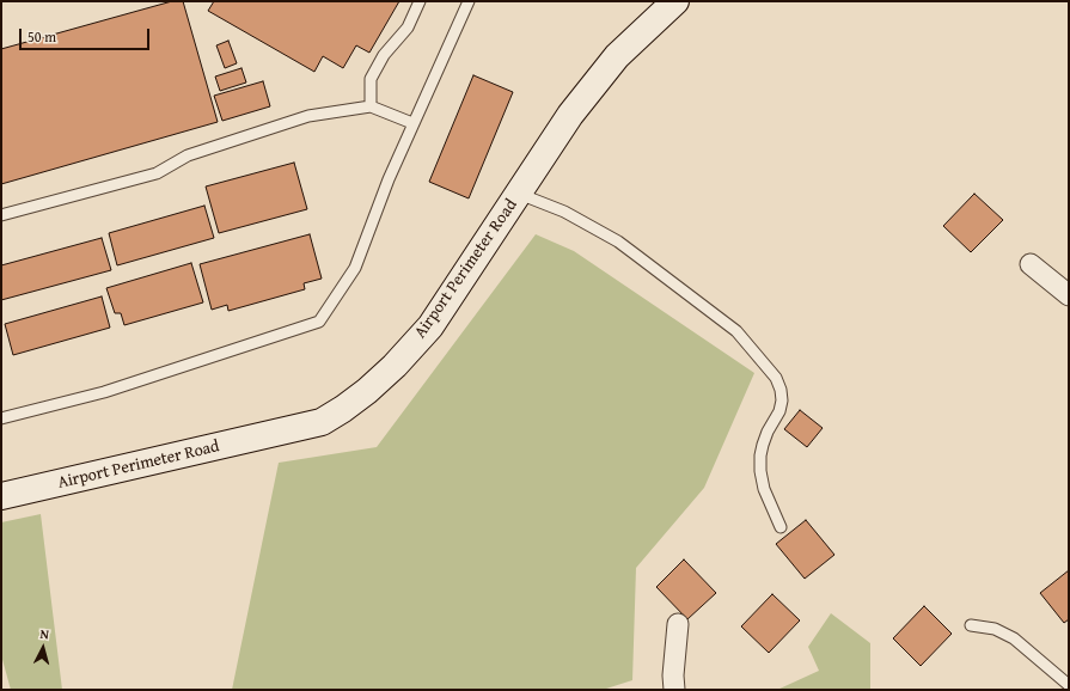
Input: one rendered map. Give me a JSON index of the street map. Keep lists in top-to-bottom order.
{
  "streets": {
    "street": ["Airport Perimeter Road"]
  },
  "scale_bar": "50 m",
  "north": "top"
}
